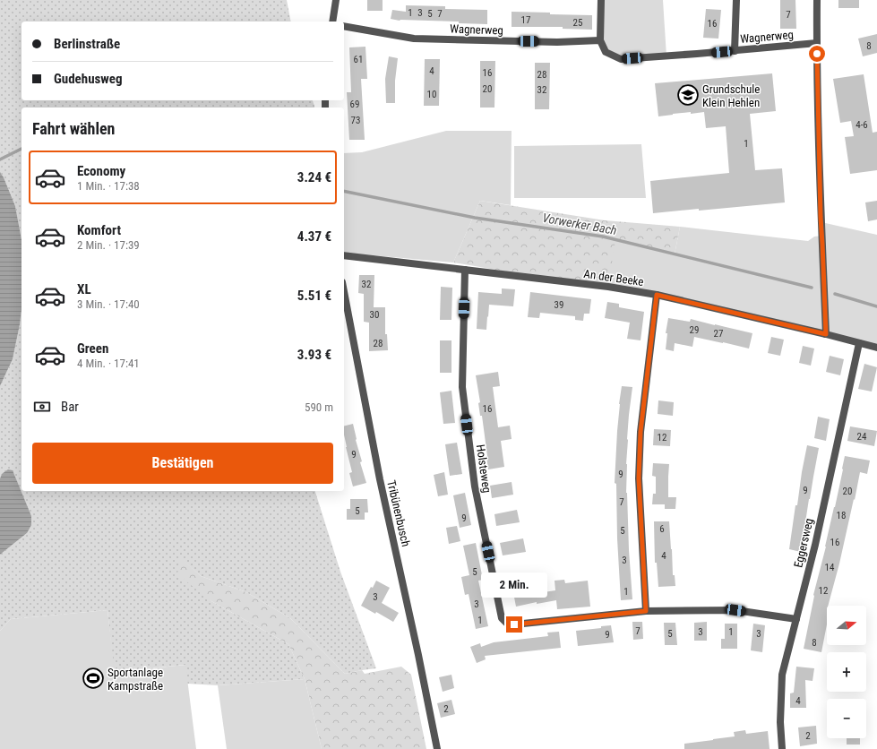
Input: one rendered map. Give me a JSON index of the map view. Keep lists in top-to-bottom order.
{
  "streets": {
    "street": [
      "Wagnerweg",
      "An der Beeke",
      "Holsteweg",
      "Tribünenbusch",
      "Eggersweg"
    ]
  },
  "crossings": [
    ["An der Beeke", "Holsteweg"],
    ["An der Beeke", "Eggersweg"]
  ],
  "water": ["Vorwerker Bach"],
  "places": {
    "school or university": ["Grundschule Klein Hehlen"],
    "sports": ["Sportanlage Kampstraße"]
  },
  "house_numbers": [
    "1",
    "3",
    "5",
    "7",
    "7",
    "17",
    "25",
    "16",
    "8",
    "61",
    "4",
    "16",
    "28",
    "20",
    "32",
    "10",
    "69",
    "73",
    "4-6",
    "1",
    "32",
    "39",
    "30",
    "29",
    "27",
    "28",
    "16",
    "24",
    "12",
    "9",
    "9",
    "9",
    "20",
    "7",
    "5",
    "18",
    "9",
    "6",
    "5",
    "16",
    "4",
    "3",
    "14",
    "5",
    "12",
    "1",
    "3",
    "3",
    "1",
    "7",
    "3",
    "1",
    "5",
    "3",
    "9",
    "8",
    "4",
    "2",
    "2"
  ],
  "north": "right",
  "page": {
    "banner": ["Berlinstraße", "Gudehusweg"],
    "heading": "Fahrt wählen",
    "list": [
      {
        "name": "Economy",
        "note": "1 Min. · 17:38",
        "value": "3.24 €"
      },
      {
        "name": "Komfort",
        "note": "2 Min. · 17:39",
        "value": "4.37 €"
      },
      {
        "name": "XL",
        "note": "3 Min. · 17:40",
        "value": "5.51 €"
      },
      {
        "name": "Green",
        "note": "4 Min. · 17:41",
        "value": "3.93 €"
      }
    ],
    "pay": ["Bar", "590 m"],
    "buttons": "Bestätigen",
    "bubble": "2 Min.",
    "map_buttons": ["+", "−"]
  }
}
